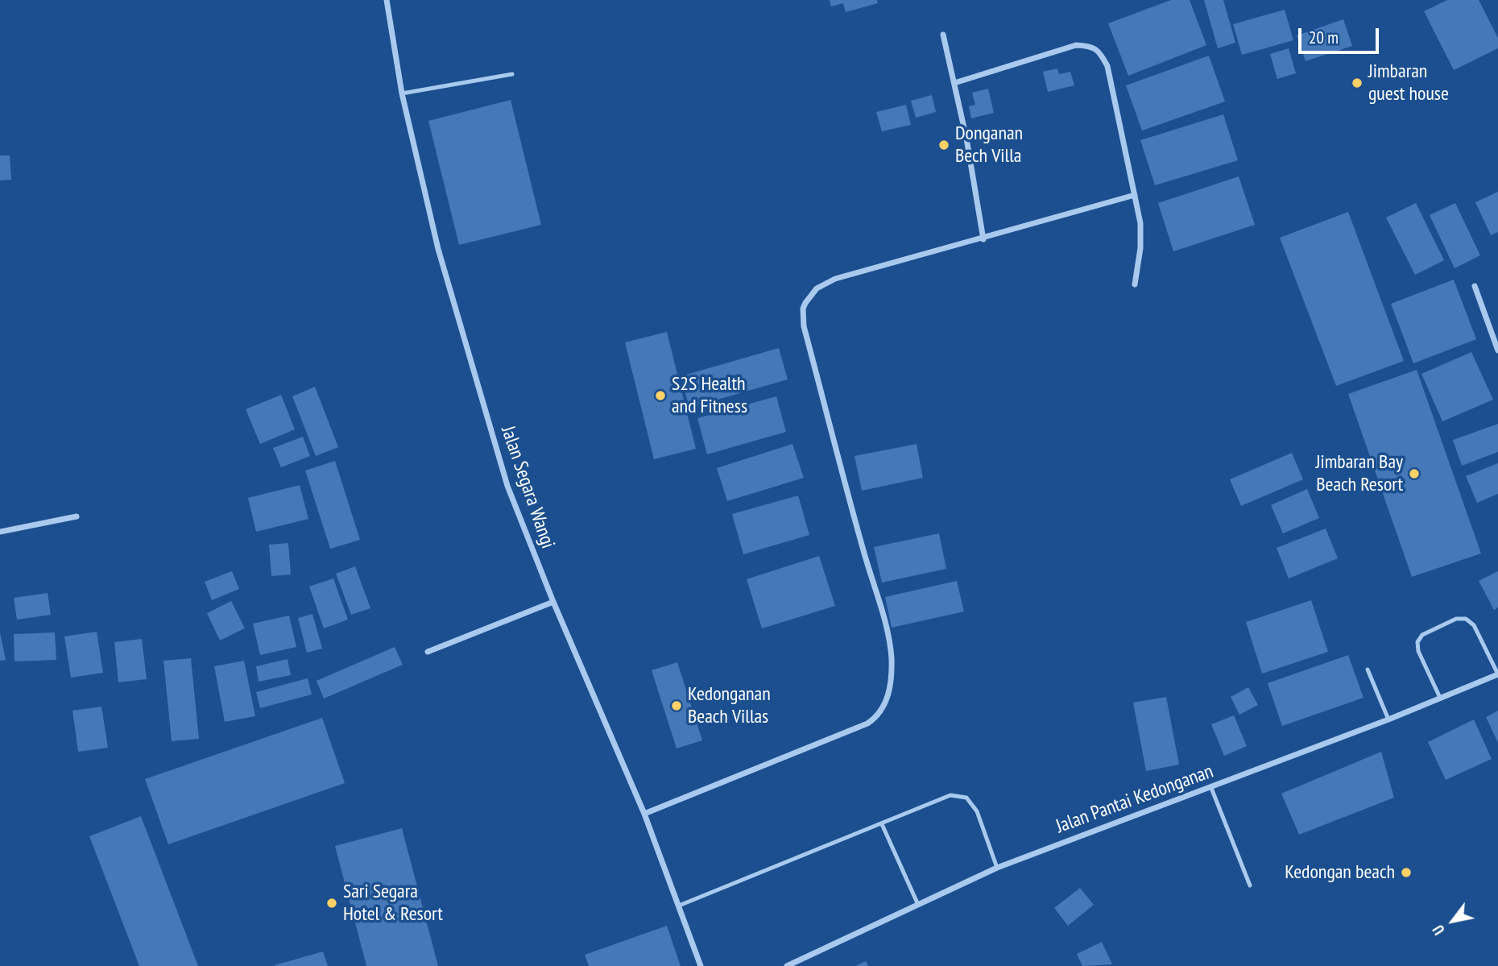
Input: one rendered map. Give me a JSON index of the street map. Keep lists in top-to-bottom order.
{
  "streets": {
    "street": ["Jalan Segara Wangi", "Jalan Pantai Kedonganan"]
  },
  "places": [
    "Jimbaran guest house",
    "Donganan Bech Villa",
    "S2S Health and Fitness",
    "Jimbaran Bay Beach Resort",
    "Kedonganan Beach Villas",
    "Kedongan beach",
    "Sari Segara Hotel & Resort"
  ],
  "scale_bar": "20 m",
  "north": "bottom left"
}
